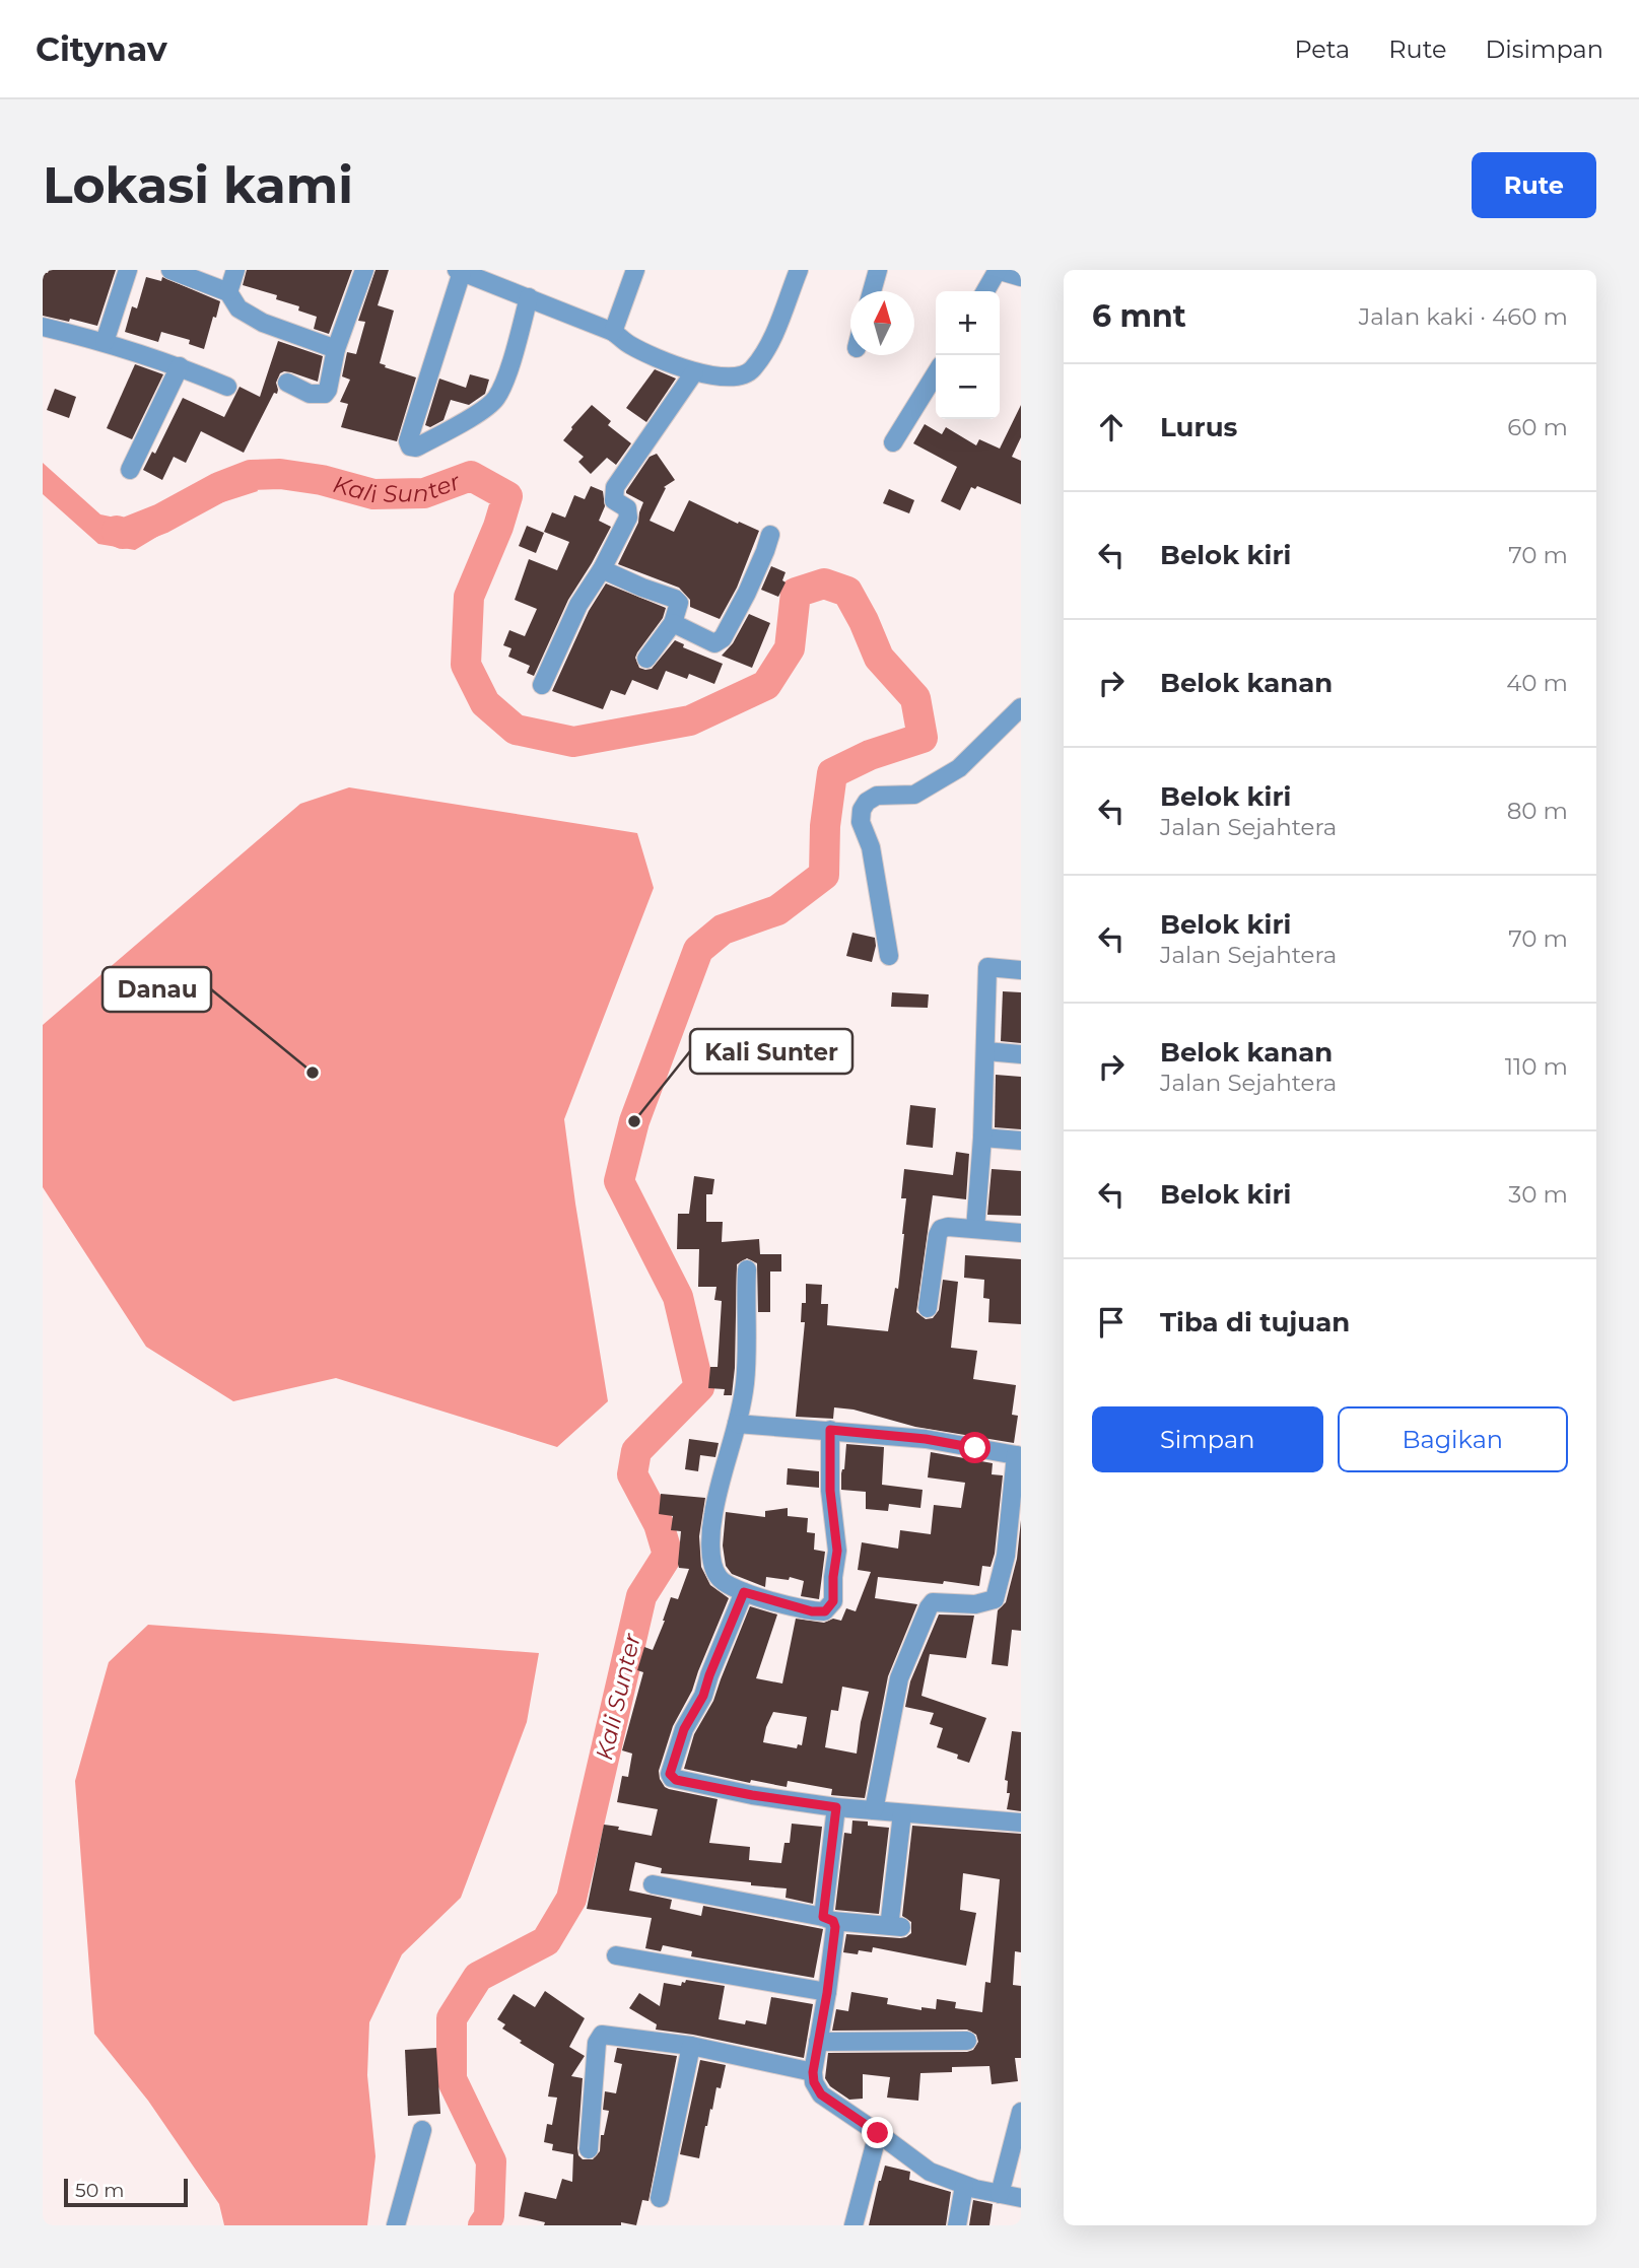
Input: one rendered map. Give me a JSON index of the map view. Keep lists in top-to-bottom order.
{
  "water": ["Kali Sunter"],
  "places": ["Danau", "Kali Sunter"],
  "scale_bar": "50 m",
  "north": "top",
  "page": {
    "header": "Citynav",
    "nav": ["Peta", "Rute", "Disimpan"],
    "buttons": [
      "Rute",
      ["Simpan", "Bagikan"]
    ],
    "title": "Lokasi kami",
    "heading": ["6 mnt", "Jalan kaki · 460 m"],
    "map_buttons": ["+", "−"],
    "list": [
      ["Lurus", "60 m"],
      ["Belok kiri", "70 m"],
      ["Belok kanan", "40 m"],
      ["Belok kiri", "Jalan Sejahtera", "80 m"],
      ["Belok kiri", "Jalan Sejahtera", "70 m"],
      ["Belok kanan", "Jalan Sejahtera", "110 m"],
      ["Belok kiri", "30 m"],
      "Tiba di tujuan"
    ],
    "scale": "50 m"
  }
}
